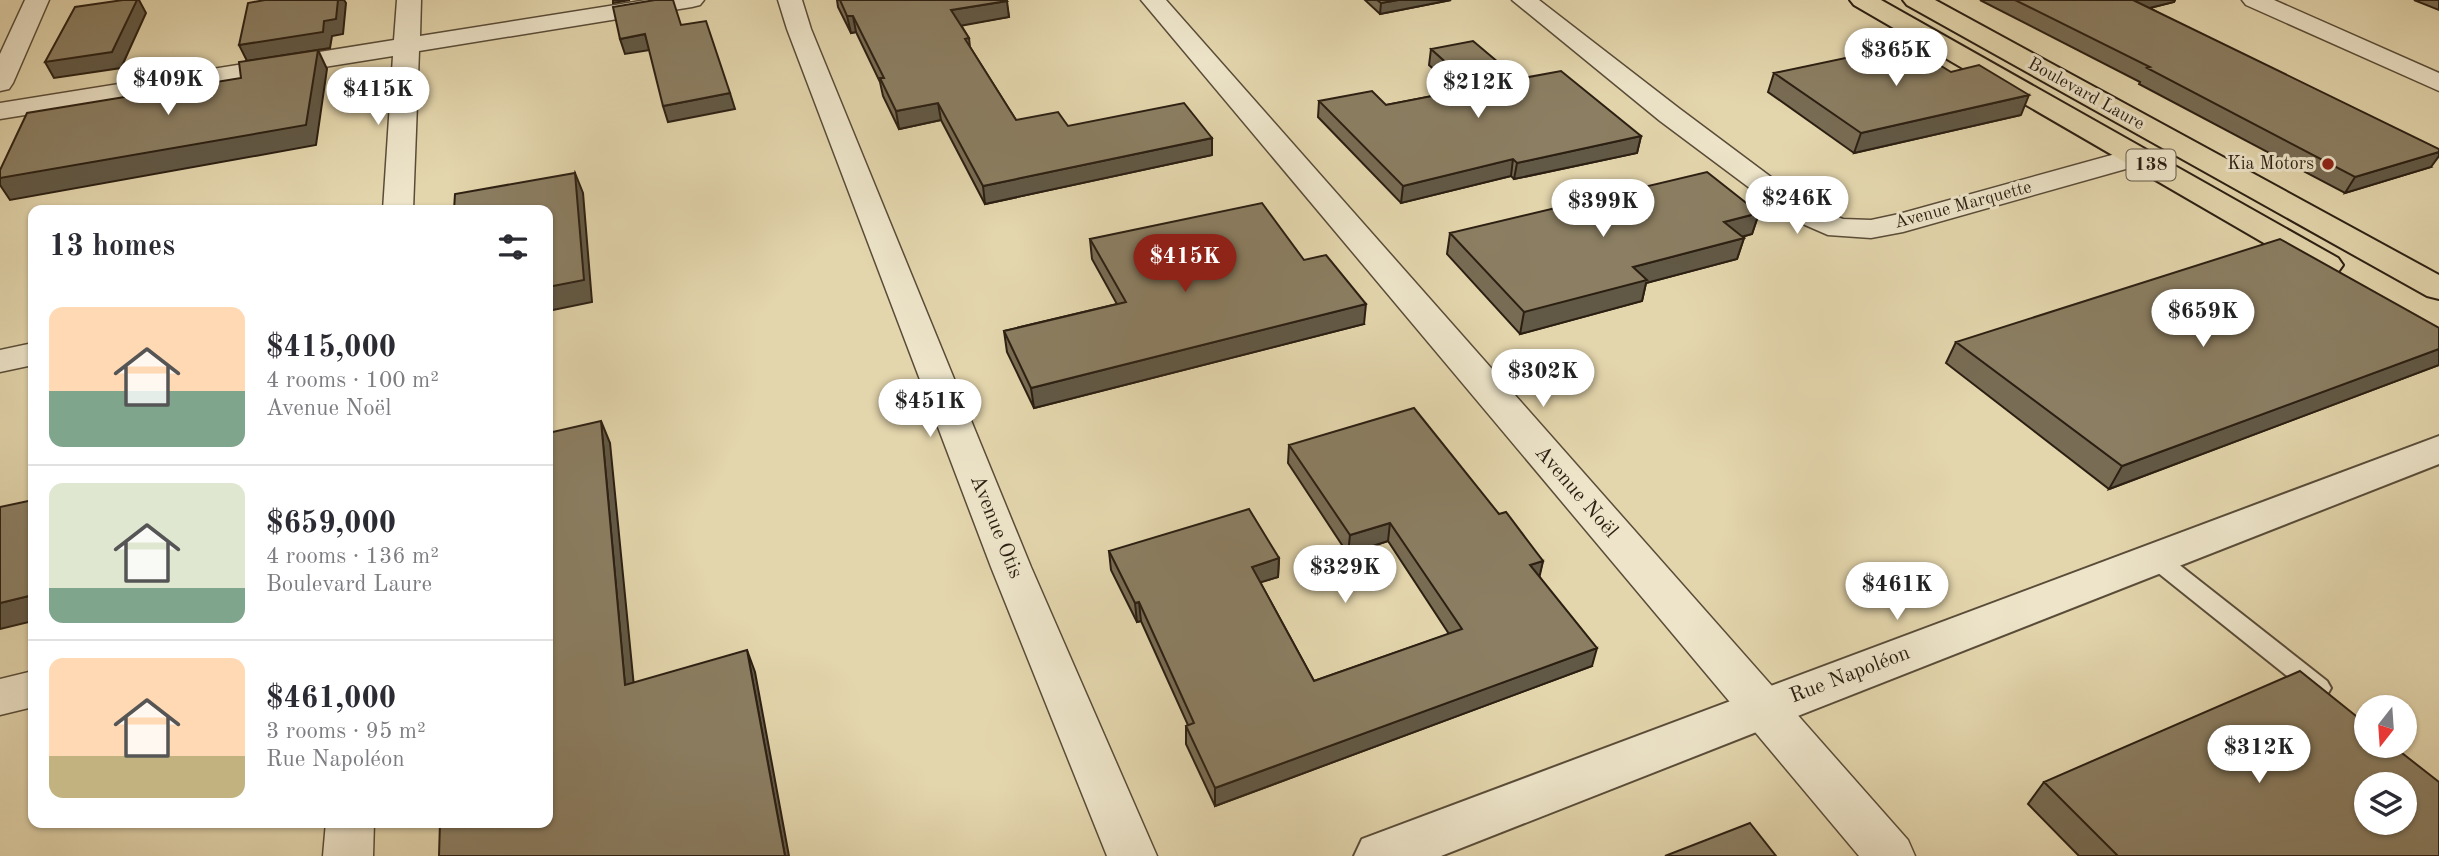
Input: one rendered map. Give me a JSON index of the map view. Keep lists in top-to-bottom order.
{
  "streets": {
    "highway": ["Boulevard Laure", "138"],
    "street": [
      "Avenue Marquette",
      "Avenue Noël",
      "Avenue Otis",
      "Rue Napoléon"
    ]
  },
  "crossings": [
    ["Boulevard Laure", "Avenue Marquette"],
    ["Avenue Noël", "Rue Napoléon"]
  ],
  "places": ["Kia Motors"],
  "north": "bottom",
  "page": {
    "price": [
      "$365K",
      "$409K",
      "$212K",
      "$415K",
      "$246K",
      "$399K",
      "$415K",
      "$659K",
      "$302K",
      "$451K",
      "$329K",
      "$461K",
      "$312K"
    ],
    "heading": "13 homes",
    "list": [
      {
        "name": "$415,000",
        "note": "4 rooms · 100 m² · Avenue Noël"
      },
      {
        "name": "$659,000",
        "note": "4 rooms · 136 m² · Boulevard Laure"
      },
      {
        "name": "$461,000",
        "note": "3 rooms · 95 m² · Rue Napoléon"
      }
    ]
  }
}
